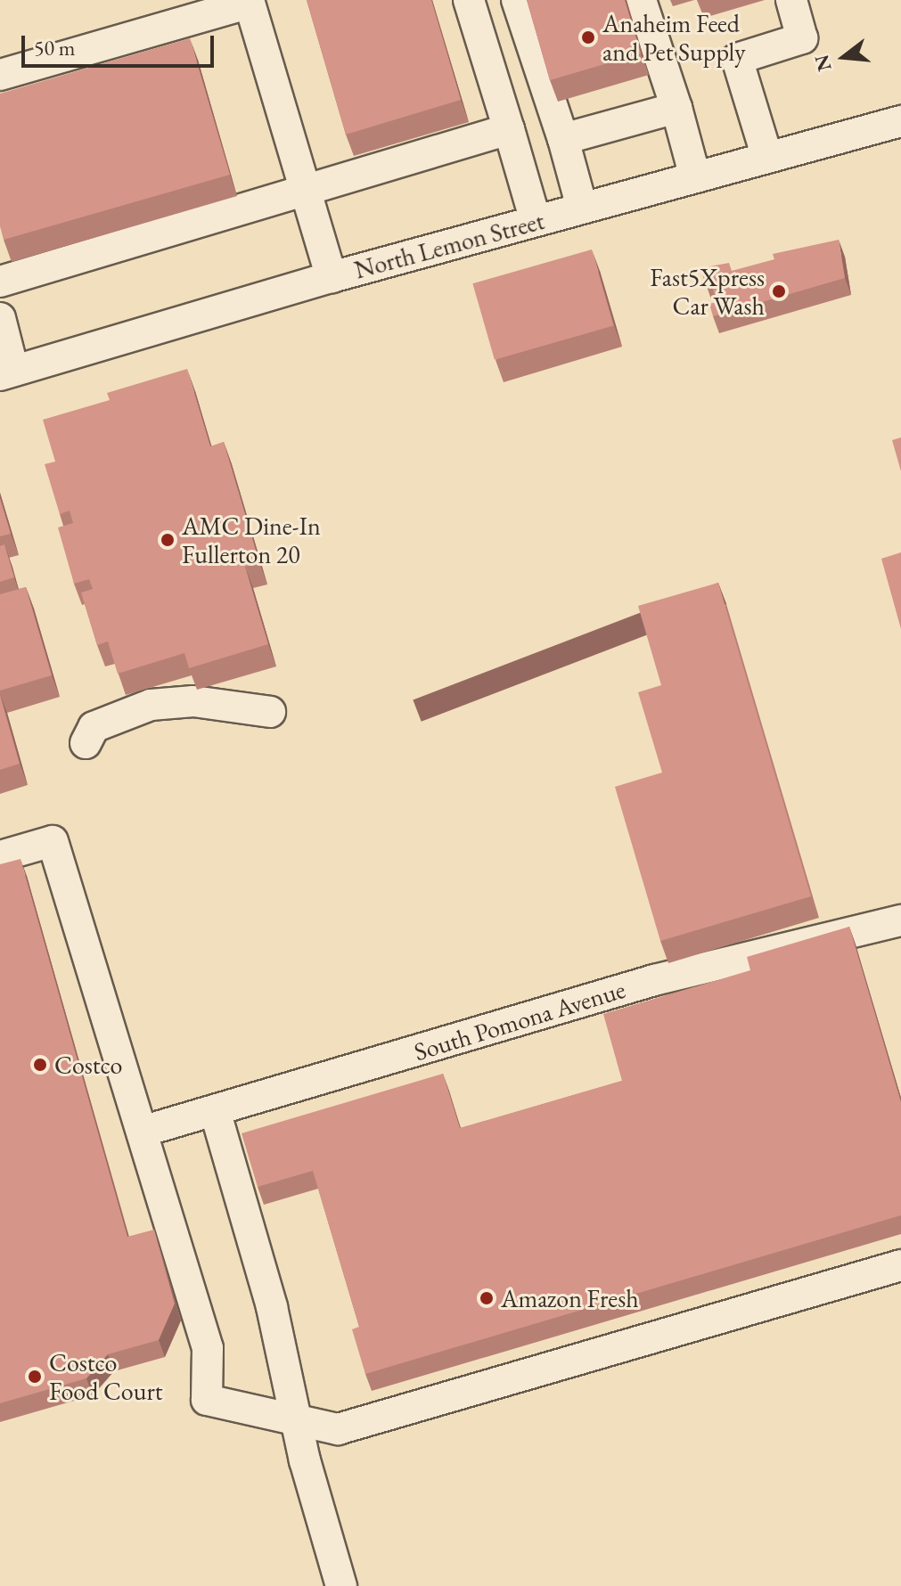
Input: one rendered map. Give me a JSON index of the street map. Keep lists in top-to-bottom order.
{
  "streets": {
    "street": ["North Lemon Street", "South Pomona Avenue"]
  },
  "places": [
    "Anaheim Feed and Pet Supply",
    "Fast5Xpress Car Wash",
    "AMC Dine-In Fullerton 20",
    "Costco",
    "Amazon Fresh",
    "Costco Food Court"
  ],
  "scale_bar": "50 m",
  "north": "left"
}
